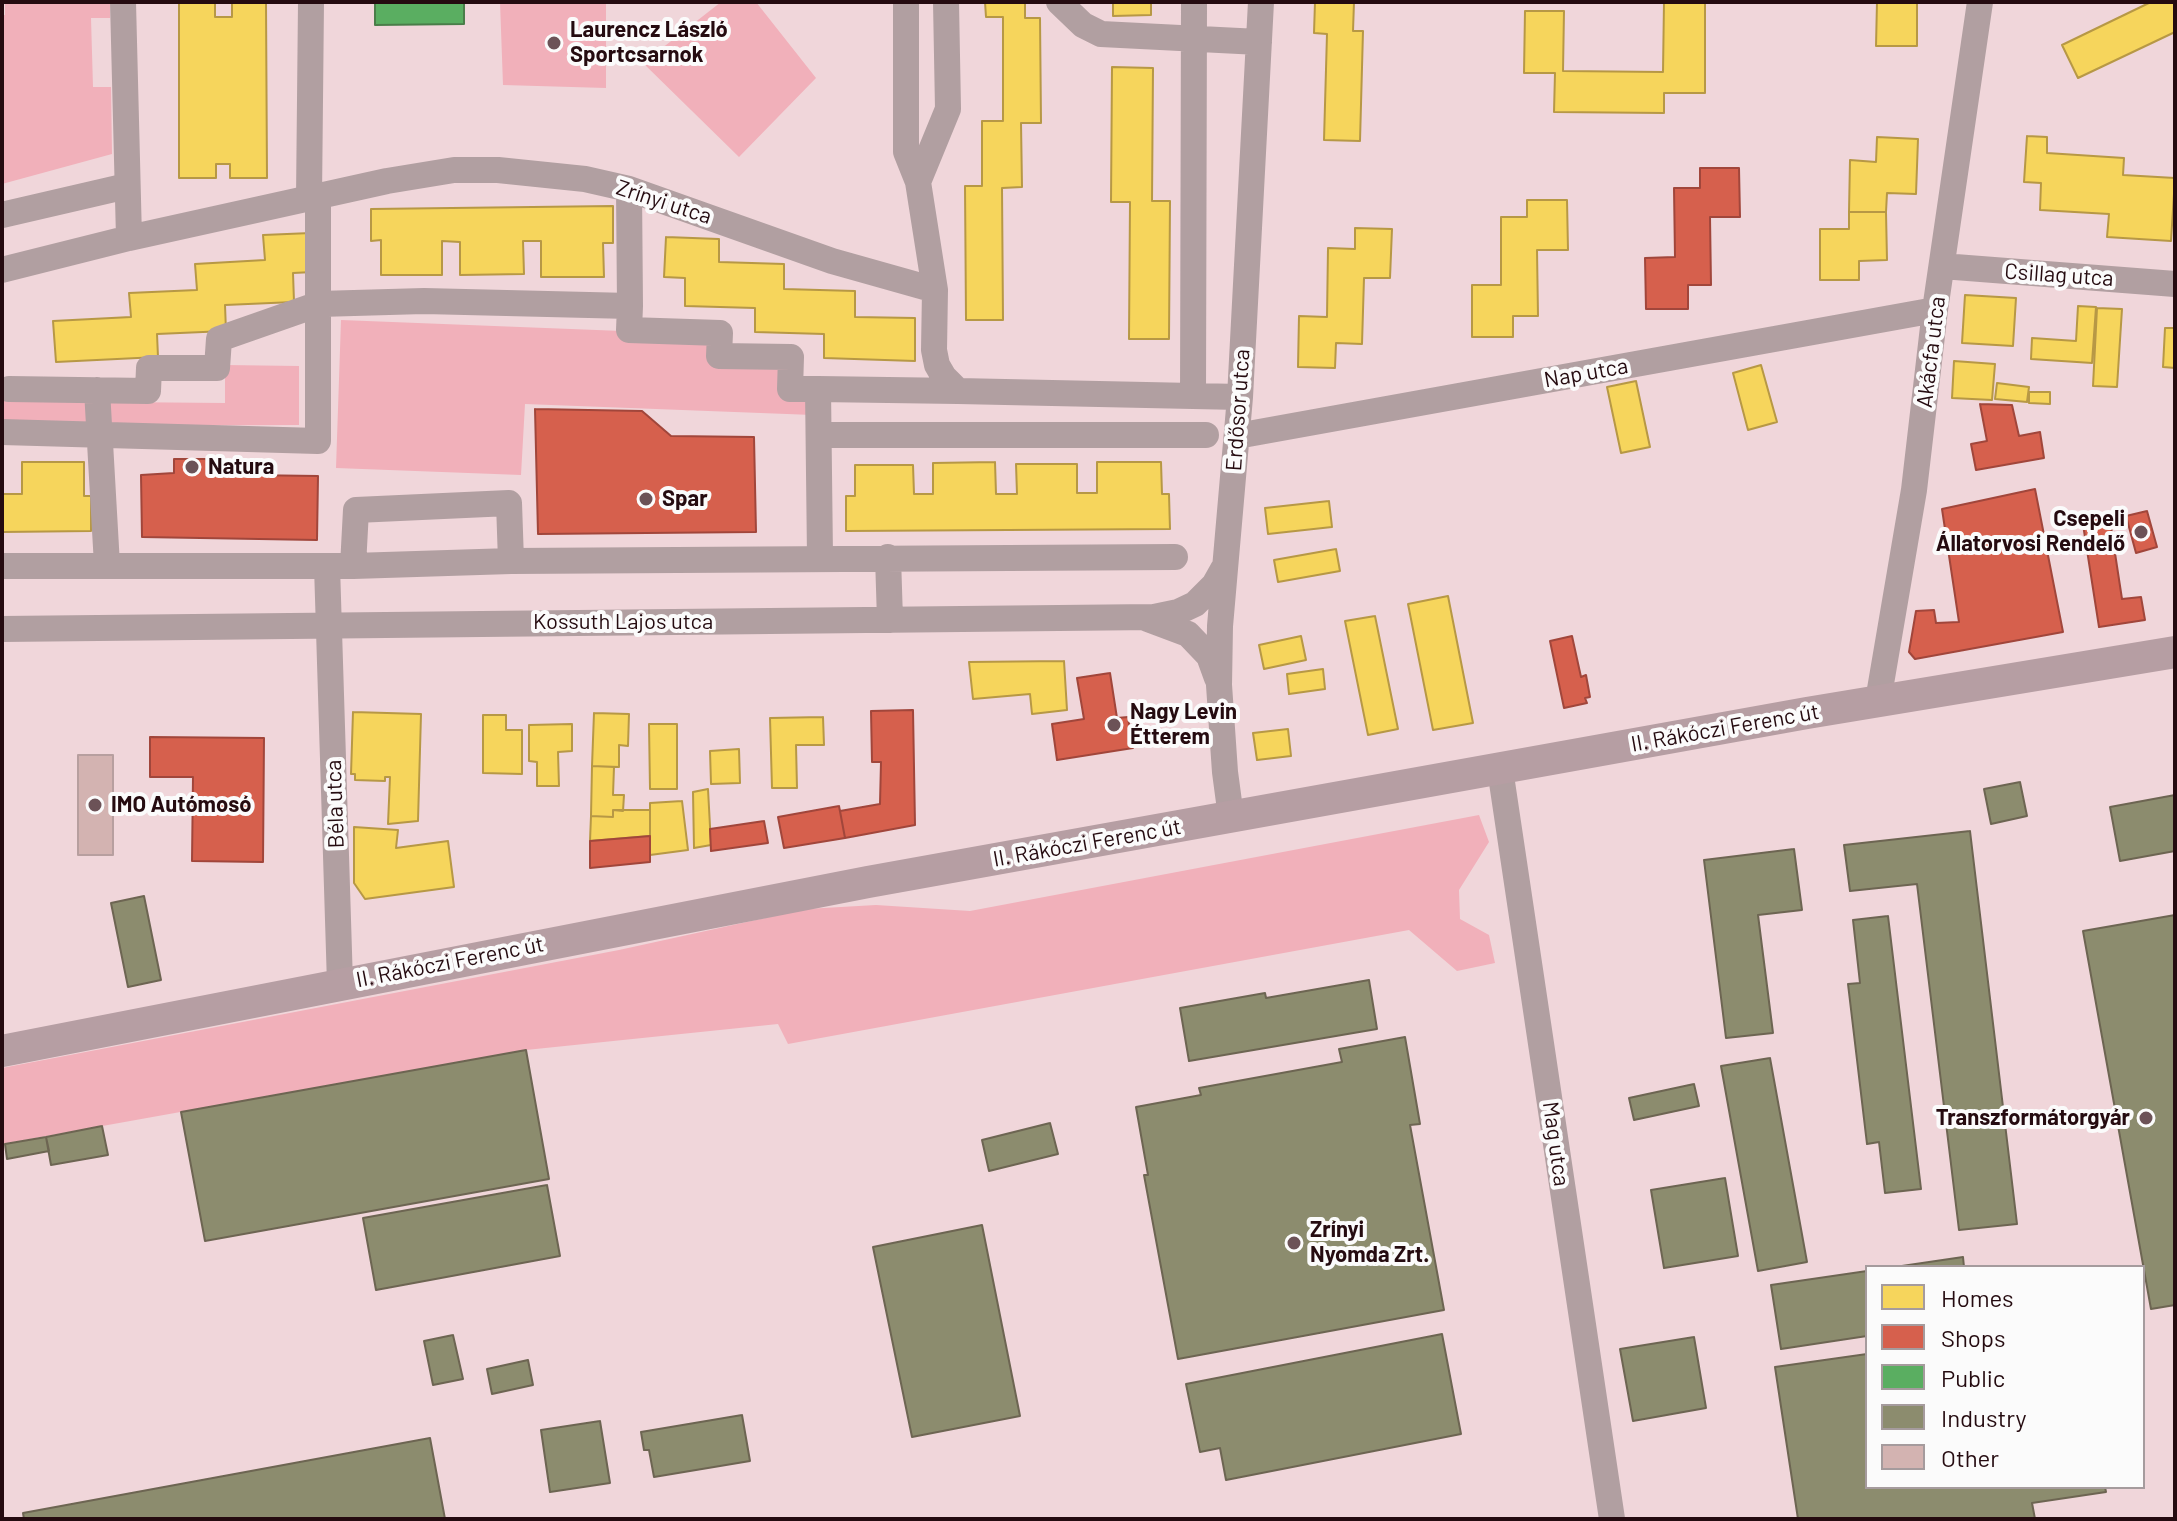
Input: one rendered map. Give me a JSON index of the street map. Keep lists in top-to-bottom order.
{
  "streets": {
    "main road": ["II. Rákóczi Ferenc út"],
    "street": [
      "Zrínyi utca",
      "Csillag utca",
      "Akácfa utca",
      "Nap utca",
      "Erdősor utca",
      "Kossuth Lajos utca",
      "Béla utca",
      "Mag utca"
    ]
  },
  "crossings": [
    ["Csillag utca", "Akácfa utca"],
    ["Akácfa utca", "Nap utca"],
    ["Akácfa utca", "II. Rákóczi Ferenc út"],
    ["Nap utca", "Erdősor utca"],
    ["Erdősor utca", "Kossuth Lajos utca"],
    ["Erdősor utca", "II. Rákóczi Ferenc út"],
    ["Kossuth Lajos utca", "Béla utca"],
    ["II. Rákóczi Ferenc út", "Béla utca"],
    ["II. Rákóczi Ferenc út", "Mag utca"]
  ],
  "places": [
    "Laurencz László Sportcsarnok",
    "Natura",
    "Spar",
    "Csepeli Állatorvosi Rendelő",
    "Nagy Levin Étterem",
    "IMO Autómosó",
    "Transzformátorgyár",
    "Zrínyi Nyomda Zrt."
  ],
  "legend": [
    "Homes",
    "Shops",
    "Public",
    "Industry",
    "Other"
  ]
}
